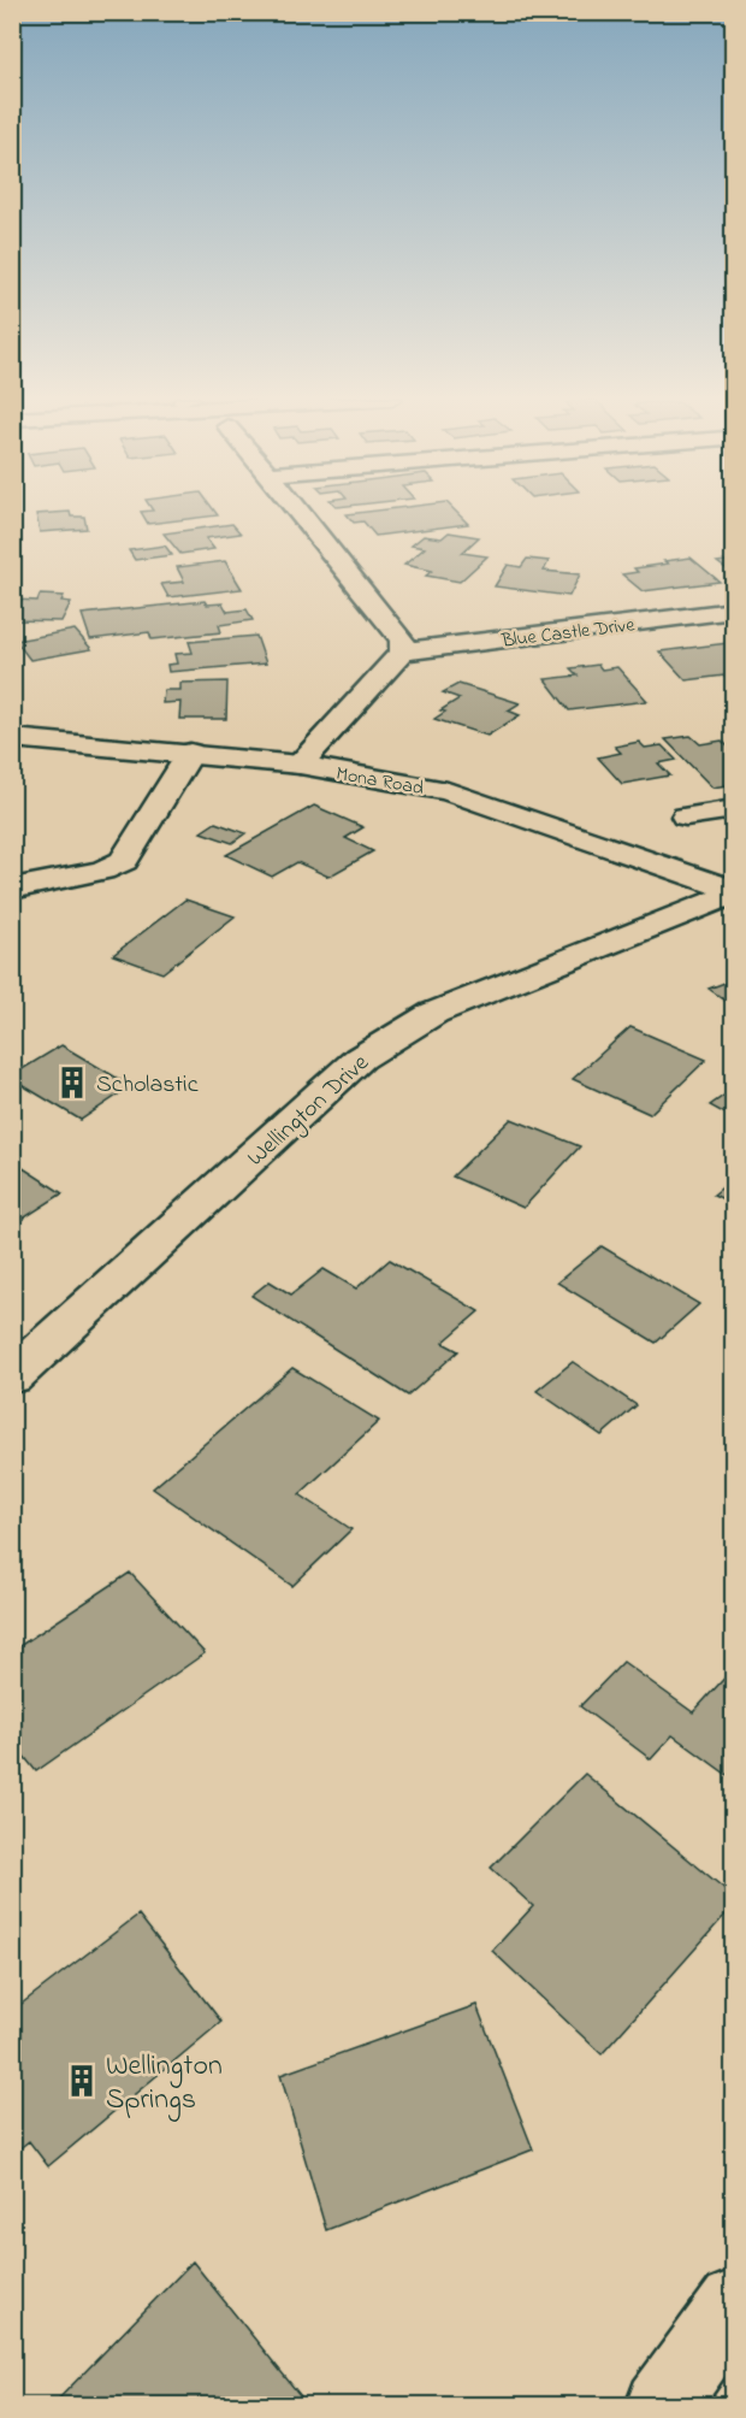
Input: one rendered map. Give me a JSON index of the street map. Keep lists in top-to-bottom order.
{
  "streets": {
    "street": ["Blue Castle Drive", "Mona Road", "Wellington Drive"]
  },
  "crossings": [
    ["Mona Road", "Wellington Drive"]
  ],
  "places": {
    "building": ["Scholastic", "Wellington Springs"]
  }
}
